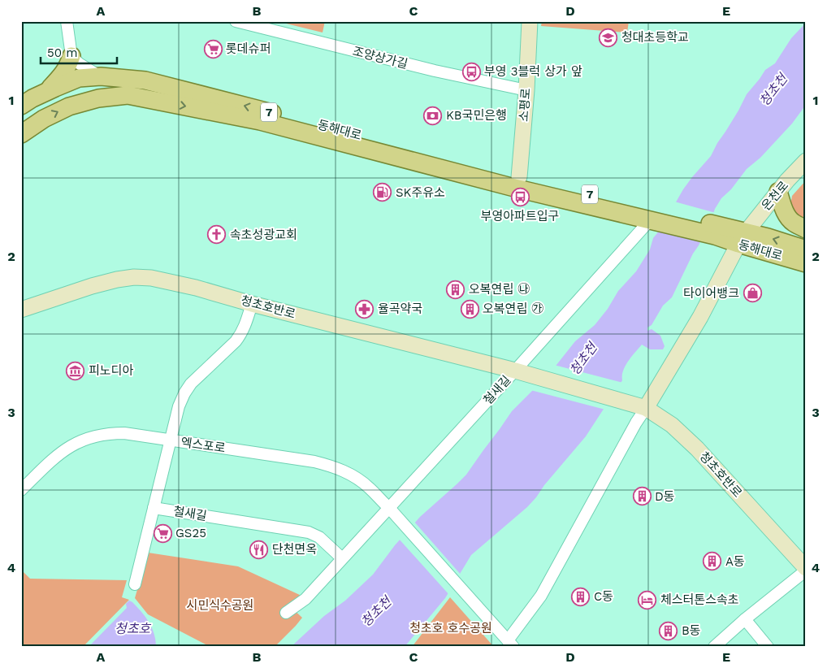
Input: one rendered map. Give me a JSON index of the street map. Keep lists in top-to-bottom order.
{
  "streets": {
    "main road": ["7", "동해대로"],
    "street": [
      "조양상가길",
      "소평로",
      "온천로",
      "청초호반로",
      "철새길",
      "엑스포로"
    ]
  },
  "crossings": [
    ["조양상가길", "소평로"],
    ["소평로", "동해대로"],
    ["동해대로", "온천로"],
    ["동해대로", "철새길"],
    ["온천로", "청초호반로"],
    ["청초호반로", "철새길"],
    ["철새길", "엑스포로"]
  ],
  "water": ["청초천", "청초호"],
  "parks": ["시민식수공원", "청초호 호수공원"],
  "places": {
    "school or university": ["청대초등학교"],
    "supermarket": ["롯데슈퍼", "GS25"],
    "bus stop": ["부영 3블럭 상가 앞", "부영아파트입구"],
    "bank": ["KB국민은행"],
    "fuel station": ["SK주유소"],
    "church": ["속초성광교회"],
    "building": [
      "오복연립 ㉯",
      "오복연립 ㉮",
      "D동",
      "A동",
      "C동",
      "B동"
    ],
    "shop": ["타이어뱅크"],
    "pharmacy": ["율곡약국"],
    "museum": ["피노디아"],
    "restaurant": ["단천면옥"],
    "hotel": ["체스터톤스속초"]
  },
  "scale_bar": "50 m",
  "grid": {
    "columns": [
      "A",
      "B",
      "C",
      "D",
      "E"
    ],
    "rows": [
      "1",
      "2",
      "3",
      "4"
    ]
  }
}
